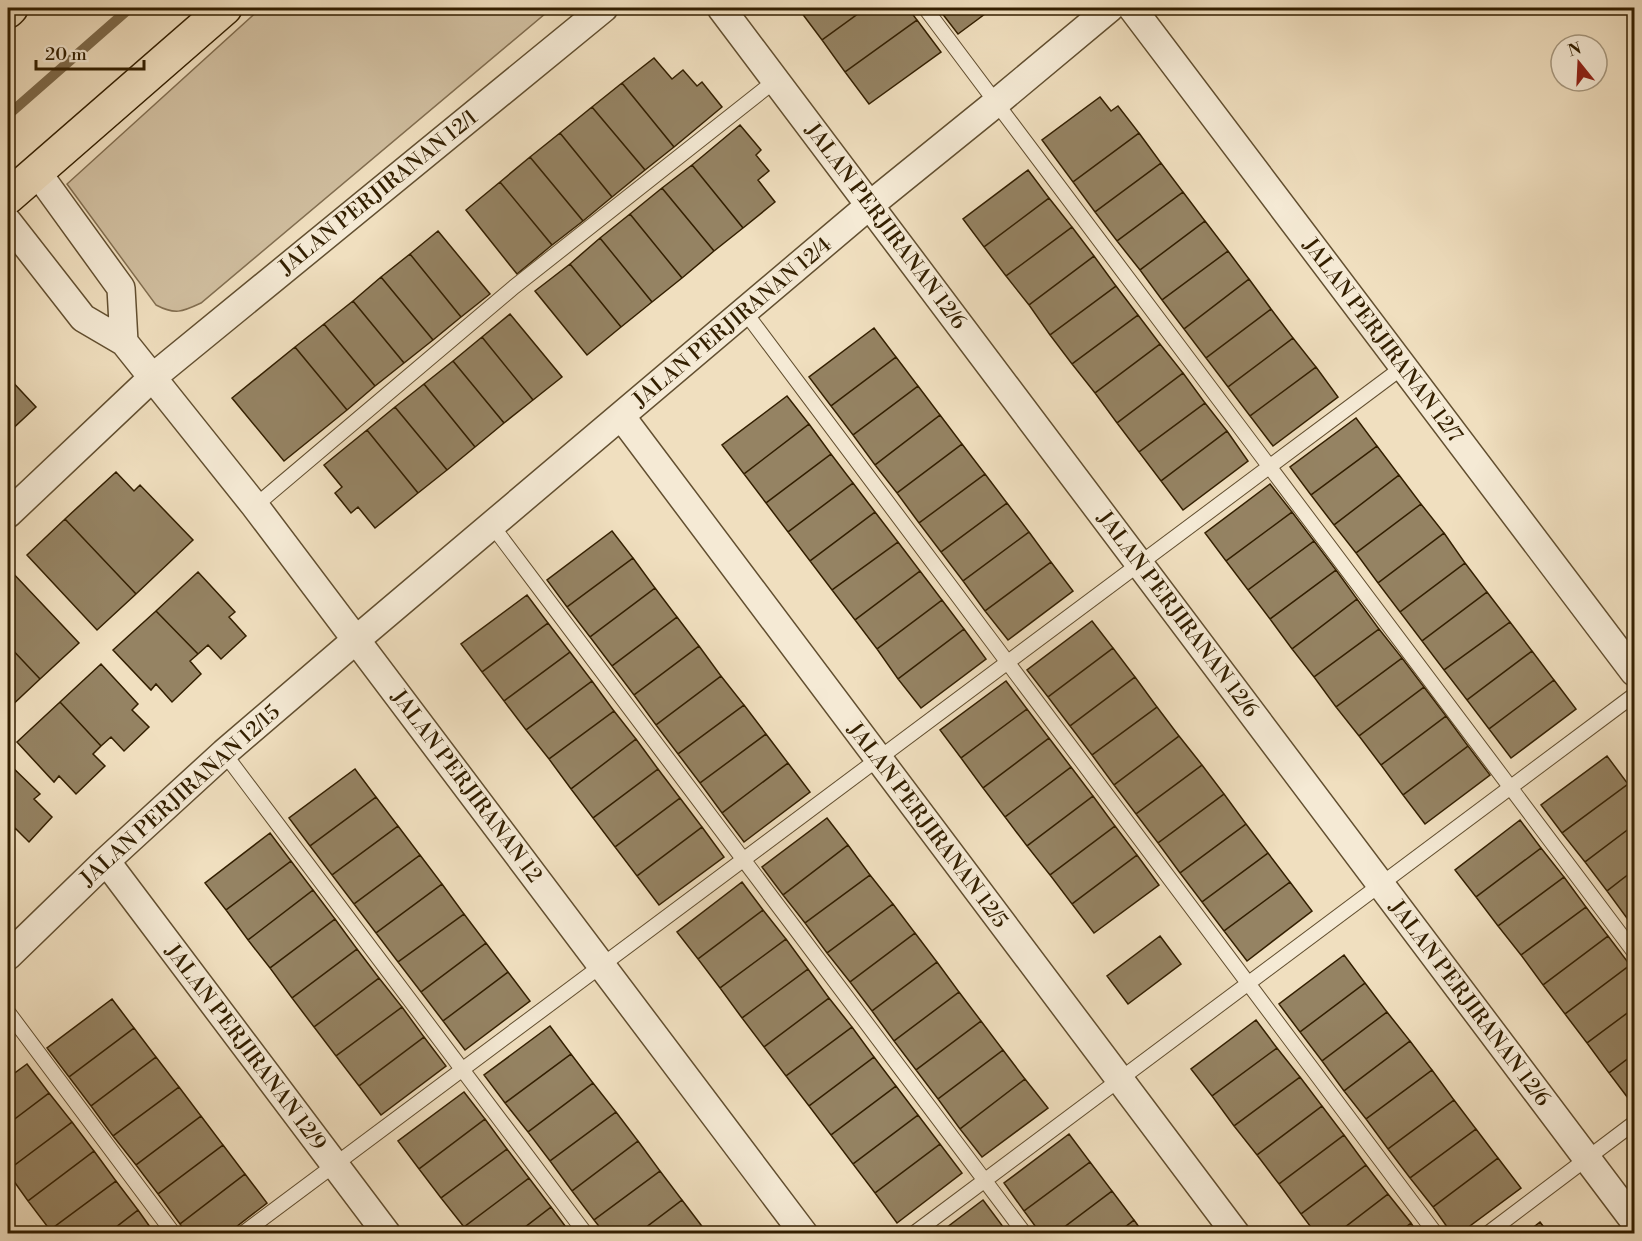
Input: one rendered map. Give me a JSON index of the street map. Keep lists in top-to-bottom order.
{
  "streets": {
    "street": [
      "JALAN PERJIRANAN 12/1",
      "JALAN PERJIRANAN 12/6",
      "JALAN PERJIRANAN 12/4",
      "JALAN PERJIRANAN 12/7",
      "JALAN PERJIRANAN 12",
      "JALAN PERJIRANAN 12/15",
      "JALAN PERJIRANAN 12/5",
      "JALAN PERJIRANAN 12/9"
    ]
  },
  "crossings": [
    ["JALAN PERJIRANAN 12/1", "JALAN PERJIRANAN 12"],
    ["JALAN PERJIRANAN 12/6", "JALAN PERJIRANAN 12/4"],
    ["JALAN PERJIRANAN 12/4", "JALAN PERJIRANAN 12"],
    ["JALAN PERJIRANAN 12/4", "JALAN PERJIRANAN 12/15"],
    ["JALAN PERJIRANAN 12/4", "JALAN PERJIRANAN 12/5"],
    ["JALAN PERJIRANAN 12", "JALAN PERJIRANAN 12/15"],
    ["JALAN PERJIRANAN 12/15", "JALAN PERJIRANAN 12/9"]
  ],
  "scale_bar": "20 m",
  "north": "top"
}
